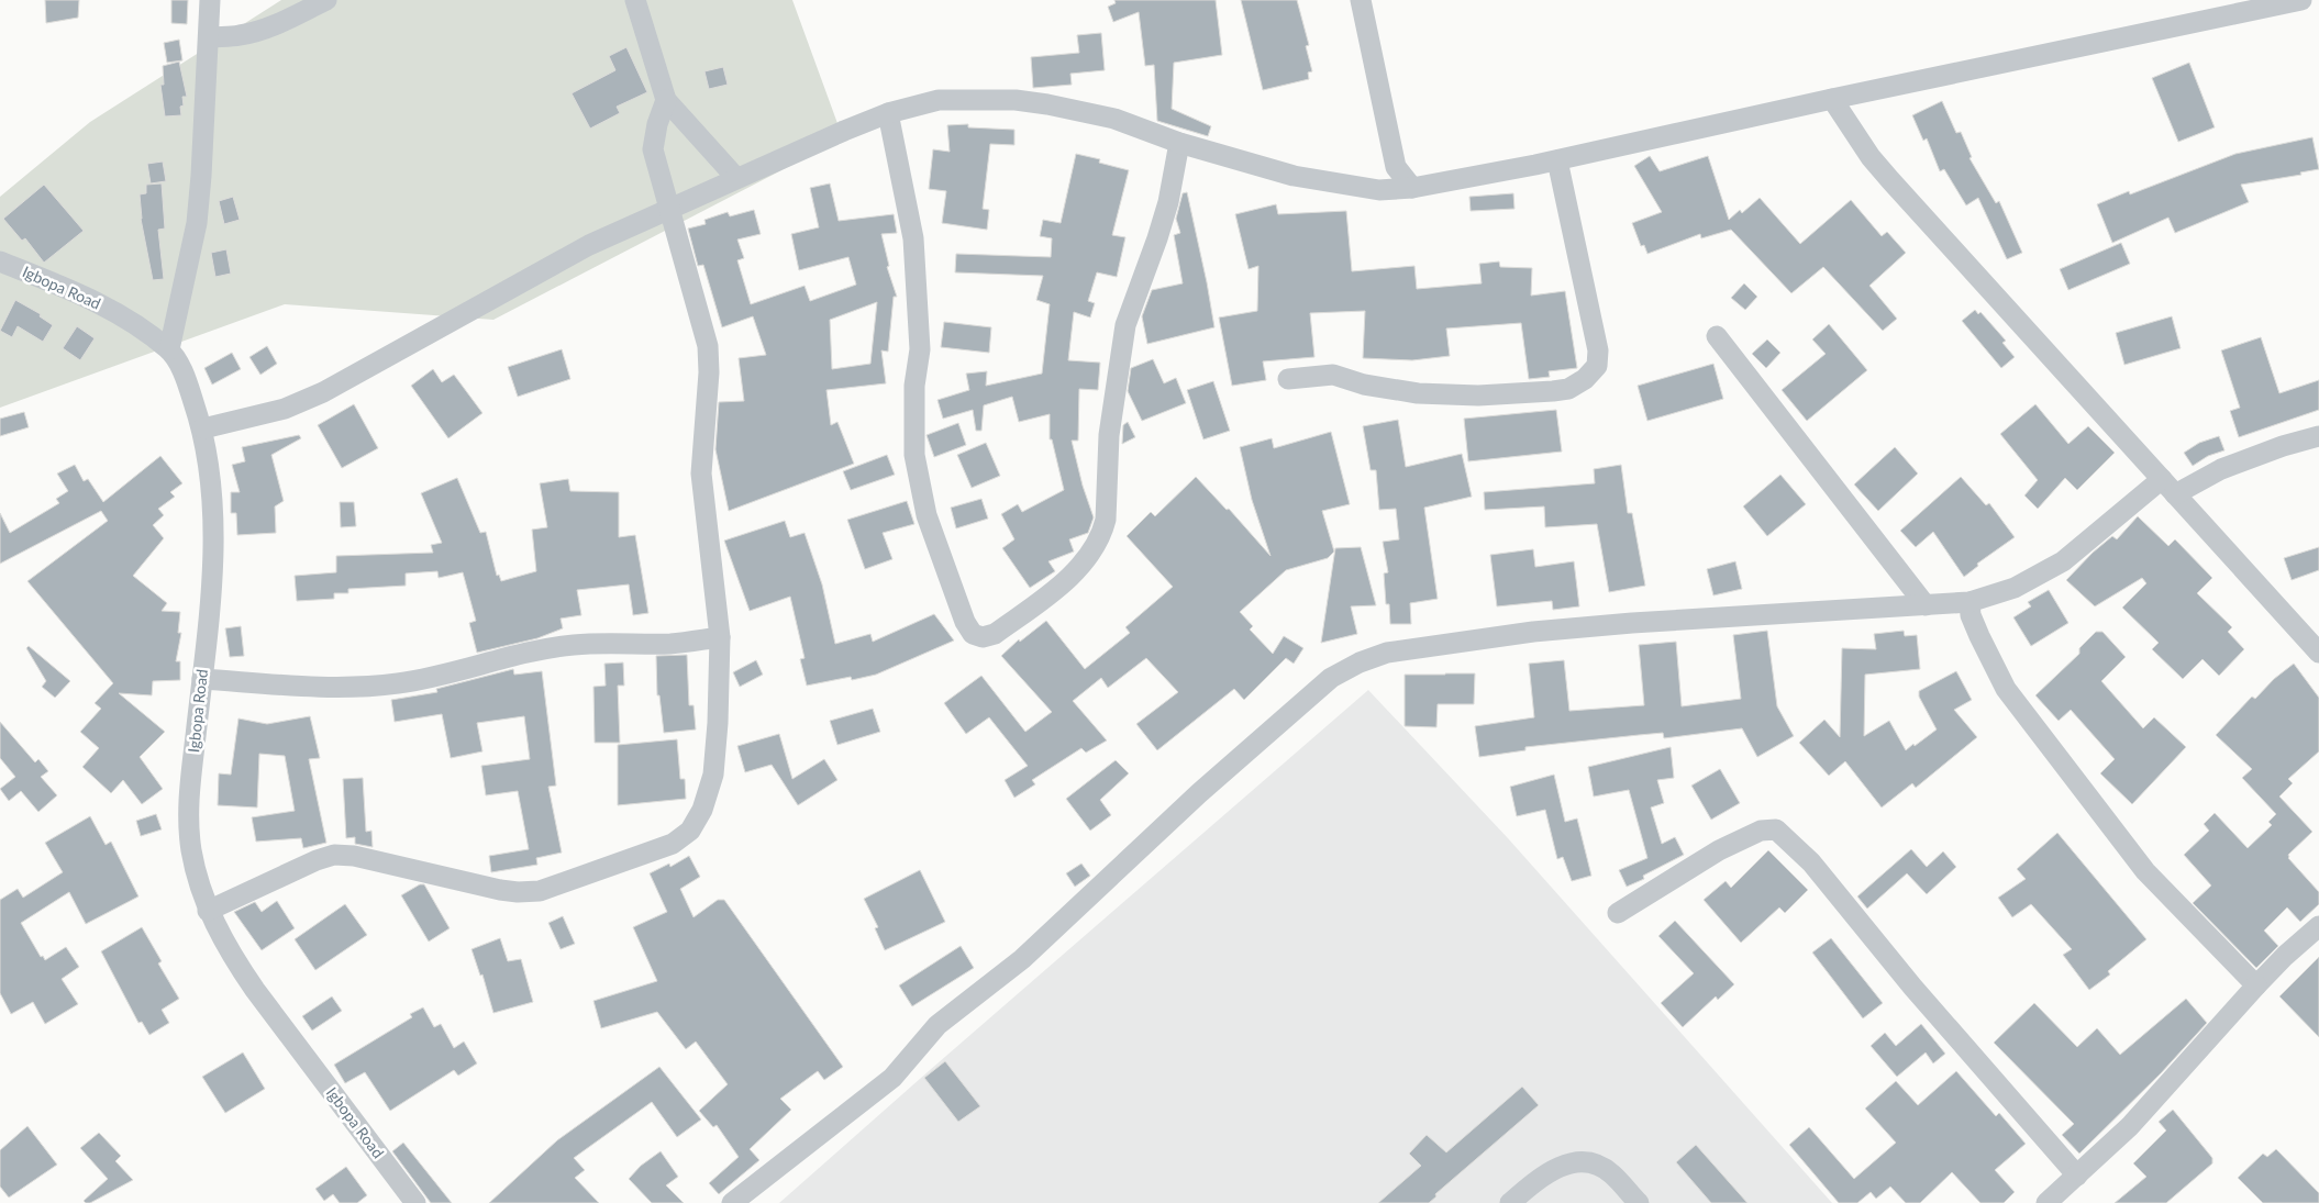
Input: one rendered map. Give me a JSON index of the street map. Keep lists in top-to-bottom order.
{
  "streets": {
    "street": ["Igbopa Road"]
  }
}
